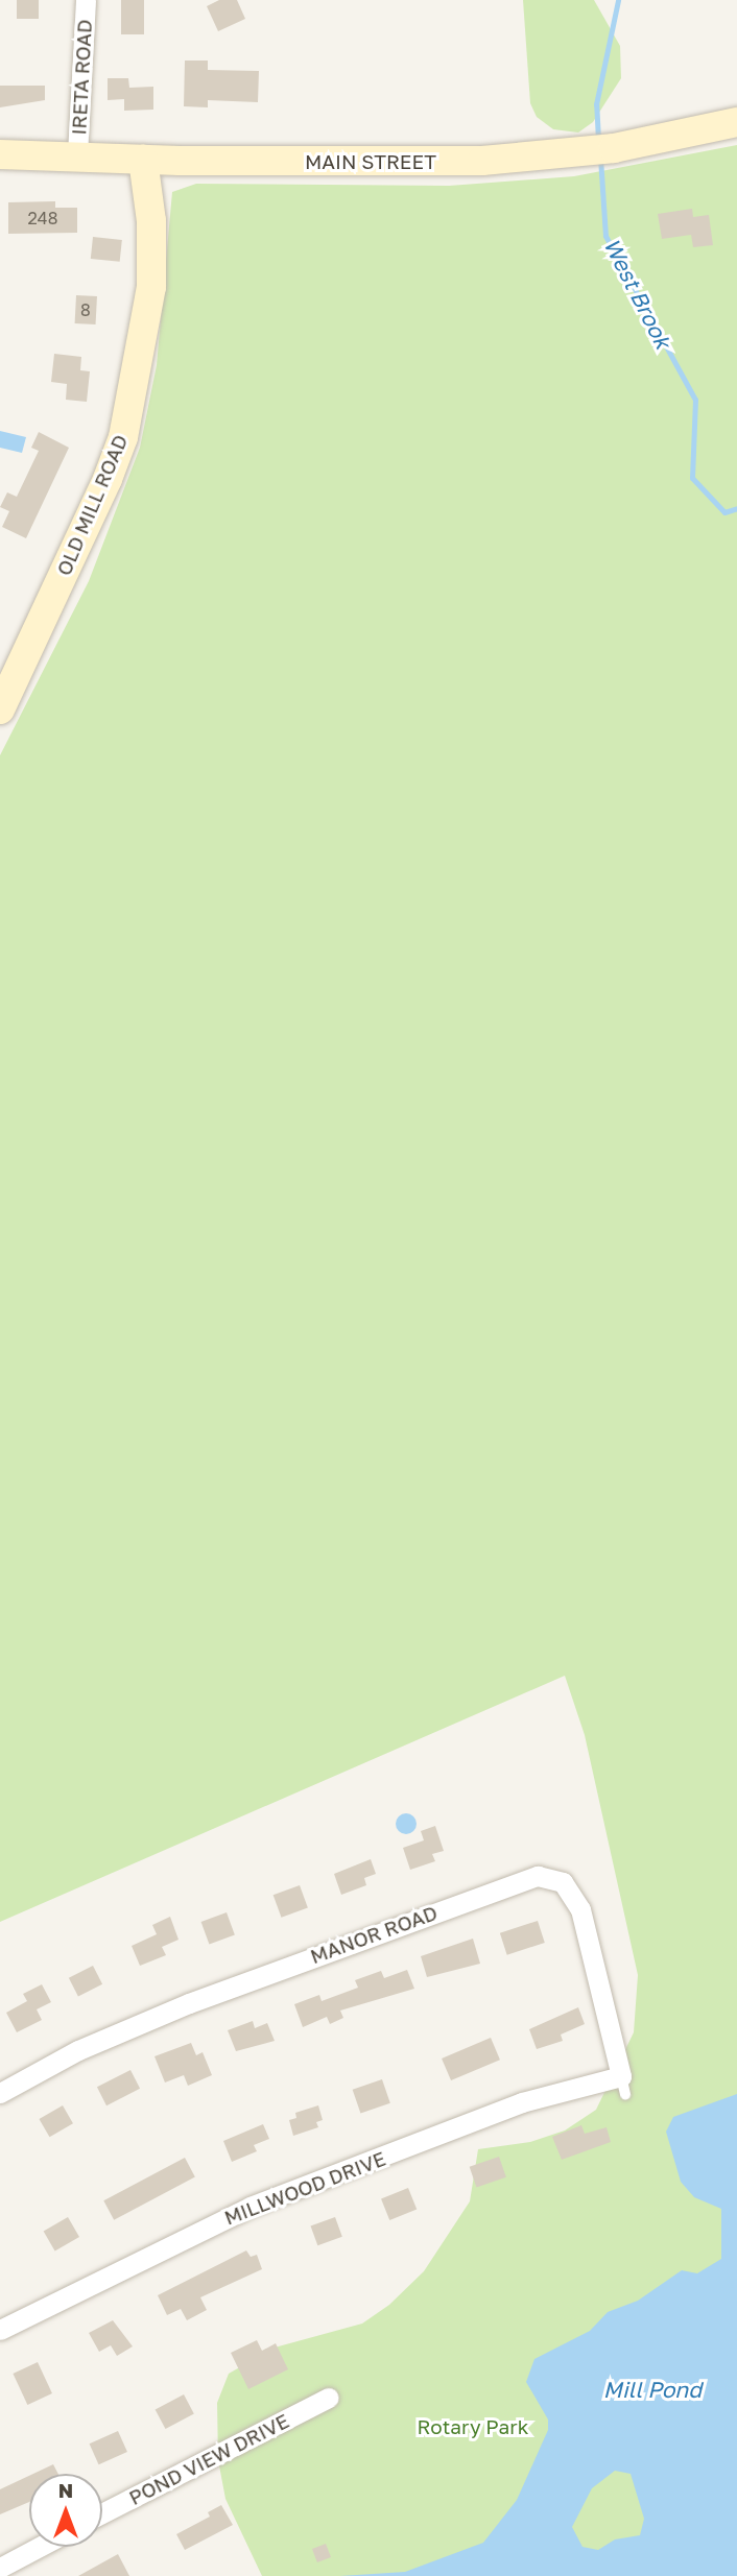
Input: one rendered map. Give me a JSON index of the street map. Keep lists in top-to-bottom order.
{
  "streets": {
    "main road": ["MAIN STREET", "OLD MILL ROAD"],
    "street": [
      "IRETA ROAD",
      "MANOR ROAD",
      "MILLWOOD DRIVE",
      "POND VIEW DRIVE"
    ]
  },
  "crossings": [
    ["IRETA ROAD", "MAIN STREET"],
    ["MAIN STREET", "OLD MILL ROAD"],
    ["MANOR ROAD", "MILLWOOD DRIVE"]
  ],
  "water": ["West Brook", "Mill Pond"],
  "parks": ["Rotary Park"],
  "house_numbers": ["248", "8"],
  "north": "top"
}
